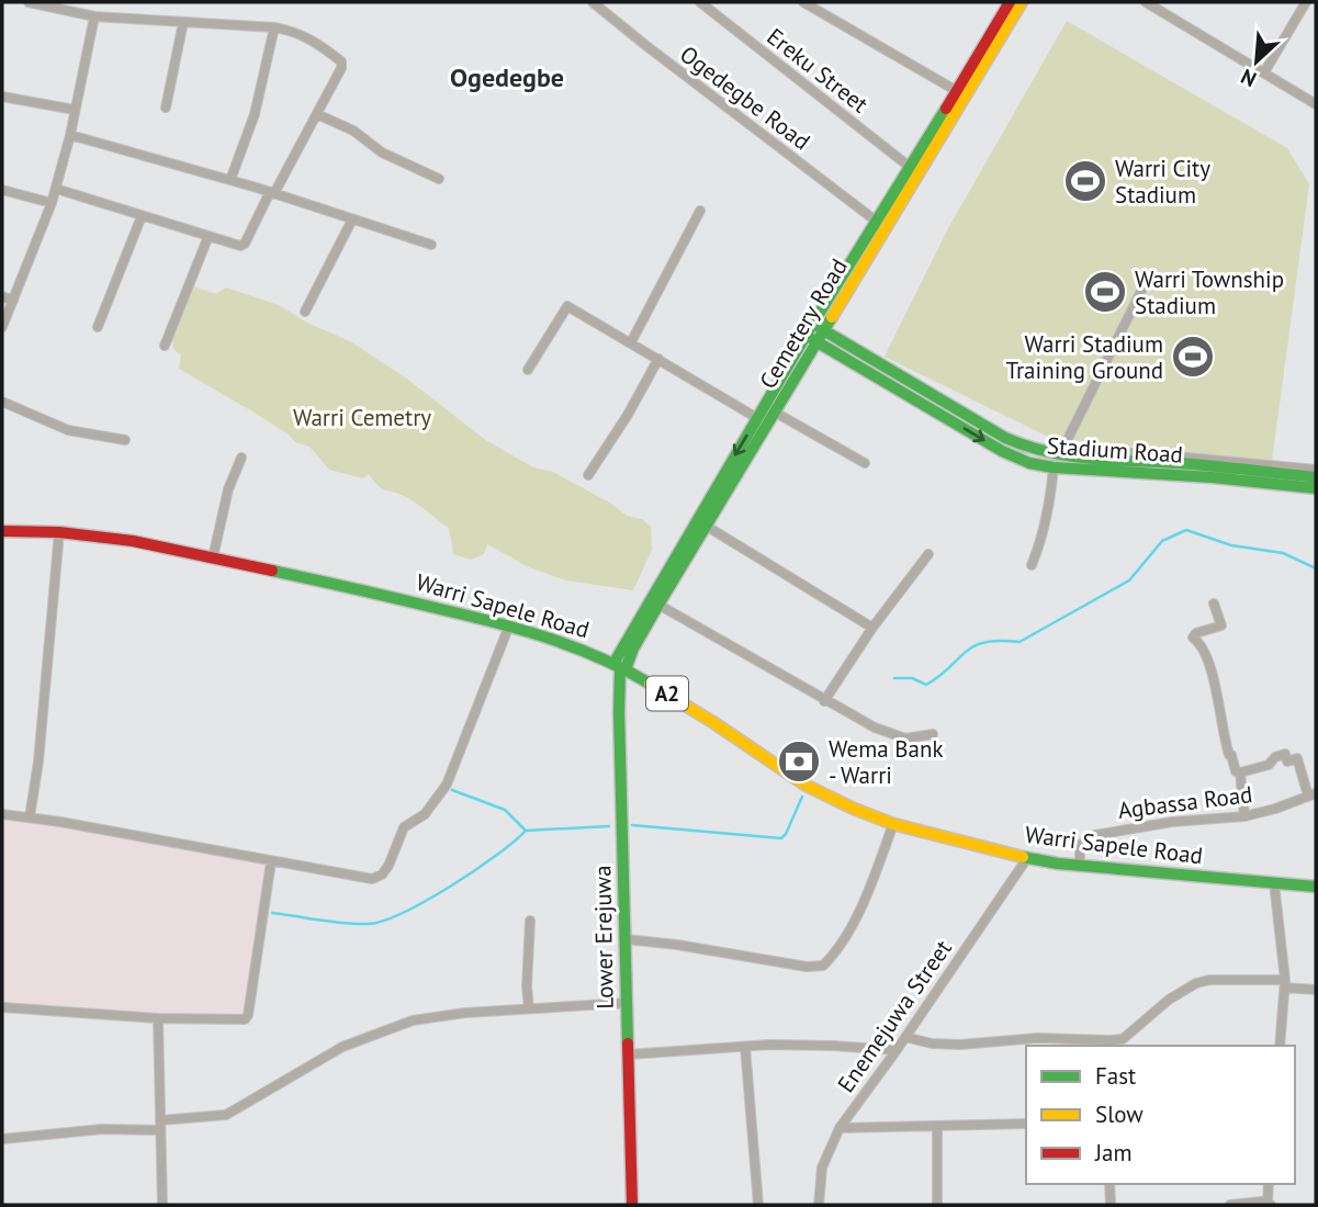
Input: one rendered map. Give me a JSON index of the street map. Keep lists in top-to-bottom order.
{
  "streets": {
    "main road": [
      "Cemetery Road",
      "Stadium Road",
      "Warri Sapele Road",
      "A2",
      "Lower Erejuwa"
    ],
    "street": [
      "Ereku Street",
      "Ogedegbe Road",
      "Agbassa Road",
      "Enemejuwa Street"
    ]
  },
  "crossings": [
    ["Ereku Street", "Cemetery Road"],
    ["Ogedegbe Road", "Cemetery Road"],
    ["Cemetery Road", "Stadium Road"],
    ["Cemetery Road", "Warri Sapele Road"],
    ["Cemetery Road", "Lower Erejuwa"],
    ["Warri Sapele Road", "Agbassa Road"],
    ["Warri Sapele Road", "Lower Erejuwa"],
    ["Warri Sapele Road", "Enemejuwa Street"]
  ],
  "districts": ["Ogedegbe"],
  "parks": ["Warri Cemetry"],
  "places": {
    "sports": ["Warri City Stadium", "Warri Township Stadium", "Warri Stadium Training Ground"],
    "bank": ["Wema Bank - Warri"]
  },
  "legend": ["Fast", "Slow", "Jam"],
  "north": "bottom left"
}
